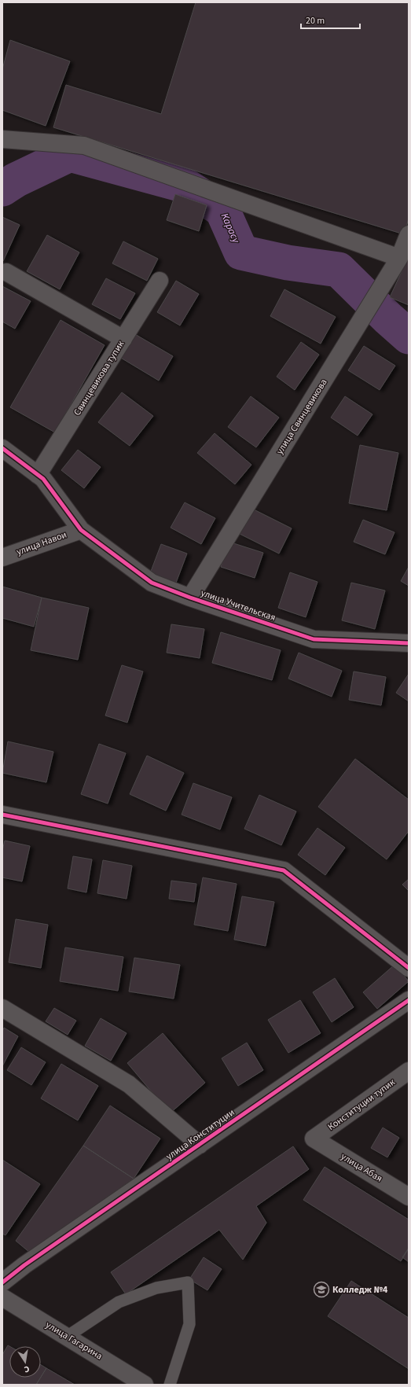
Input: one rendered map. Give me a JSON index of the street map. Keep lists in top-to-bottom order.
{
  "streets": {
    "street": [
      "Свинцевикова тупик",
      "улица Свинцевикова",
      "улица Навои",
      "улица Учительская",
      "Конституции тупик",
      "улица Конституции",
      "улица Абая",
      "улица Гагарина"
    ]
  },
  "crossings": [
    ["Свинцевикова тупик", "улица Учительская"],
    ["улица Свинцевикова", "улица Учительская"],
    ["улица Навои", "улица Учительская"],
    ["Конституции тупик", "улица Абая"]
  ],
  "water": ["Карасу"],
  "places": {
    "school or university": ["Колледж №4"]
  },
  "scale_bar": "20 m",
  "north": "bottom"
}
